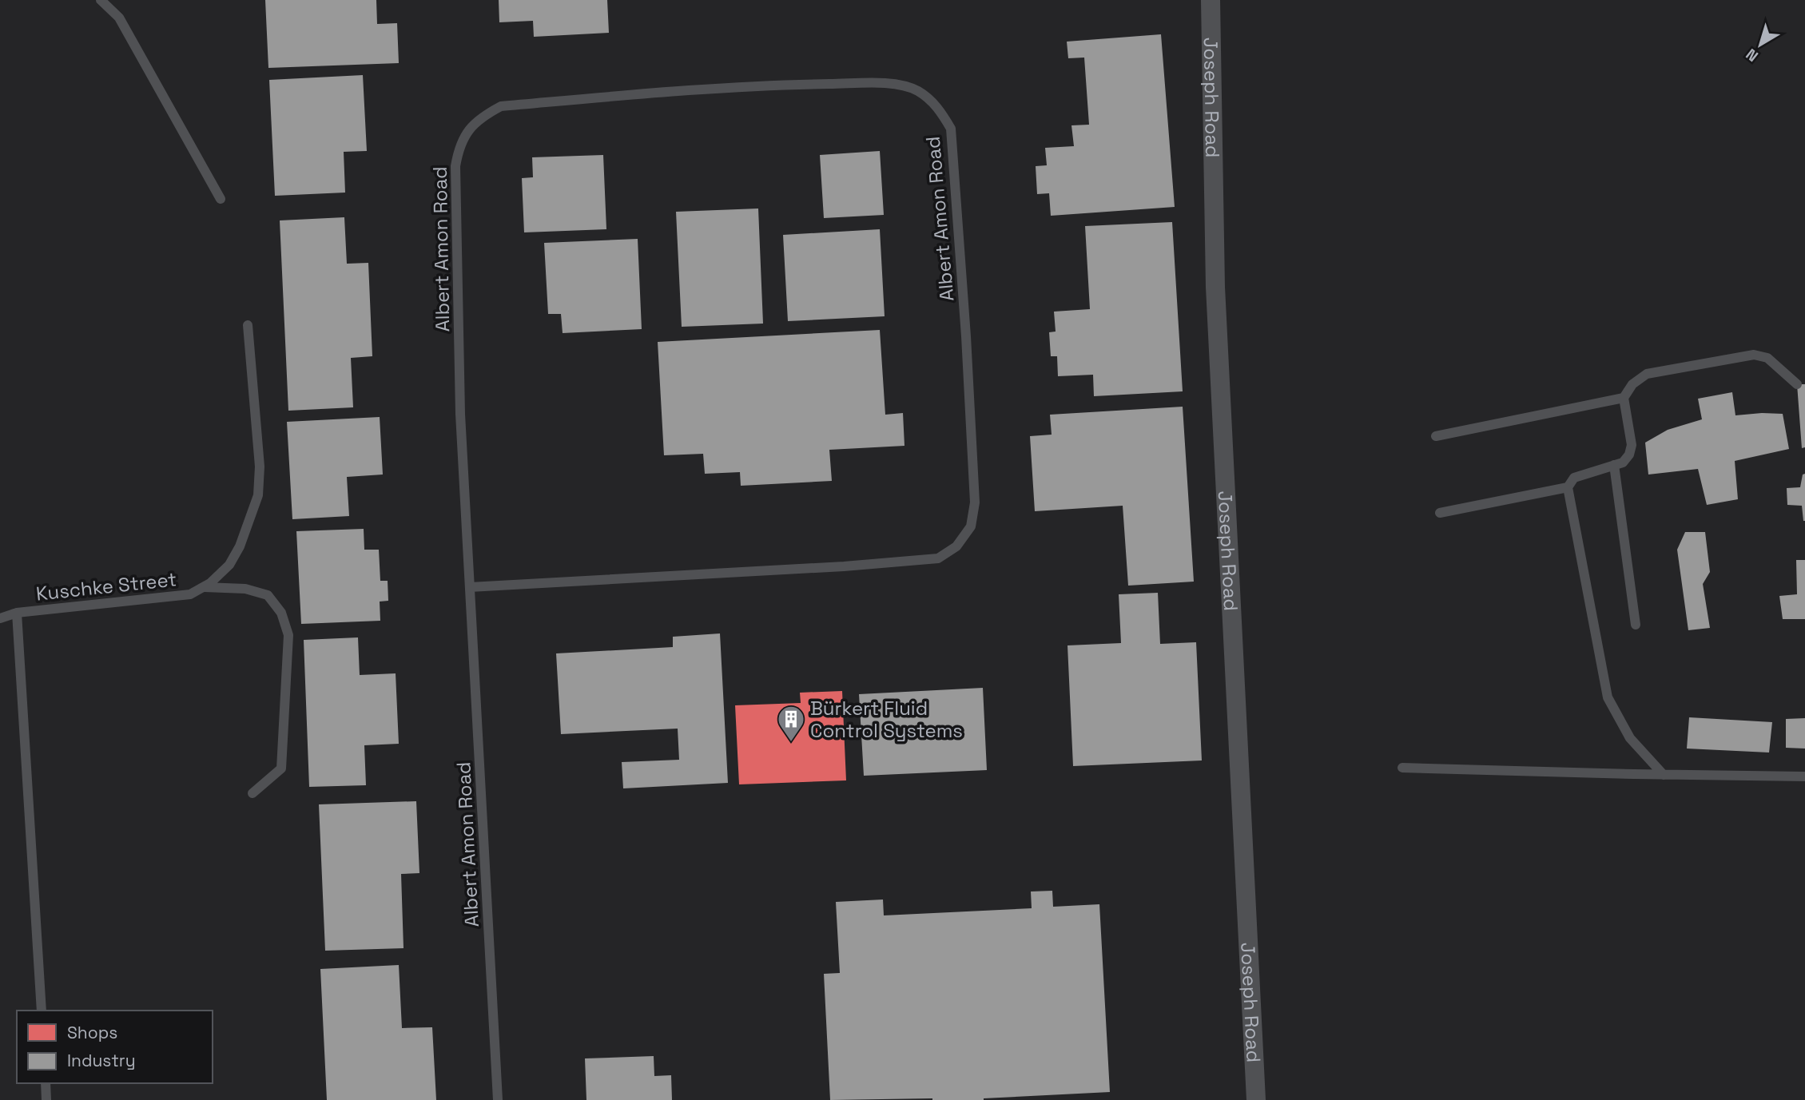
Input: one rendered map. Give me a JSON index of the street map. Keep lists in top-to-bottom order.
{
  "streets": {
    "street": ["Joseph Road"],
    "lane": ["Albert Amon Road", "Kuschke Street"]
  },
  "places": {
    "building": ["Bürkert Fluid Control Systems"]
  },
  "legend": ["Shops", "Industry"],
  "north": "bottom left"
}
